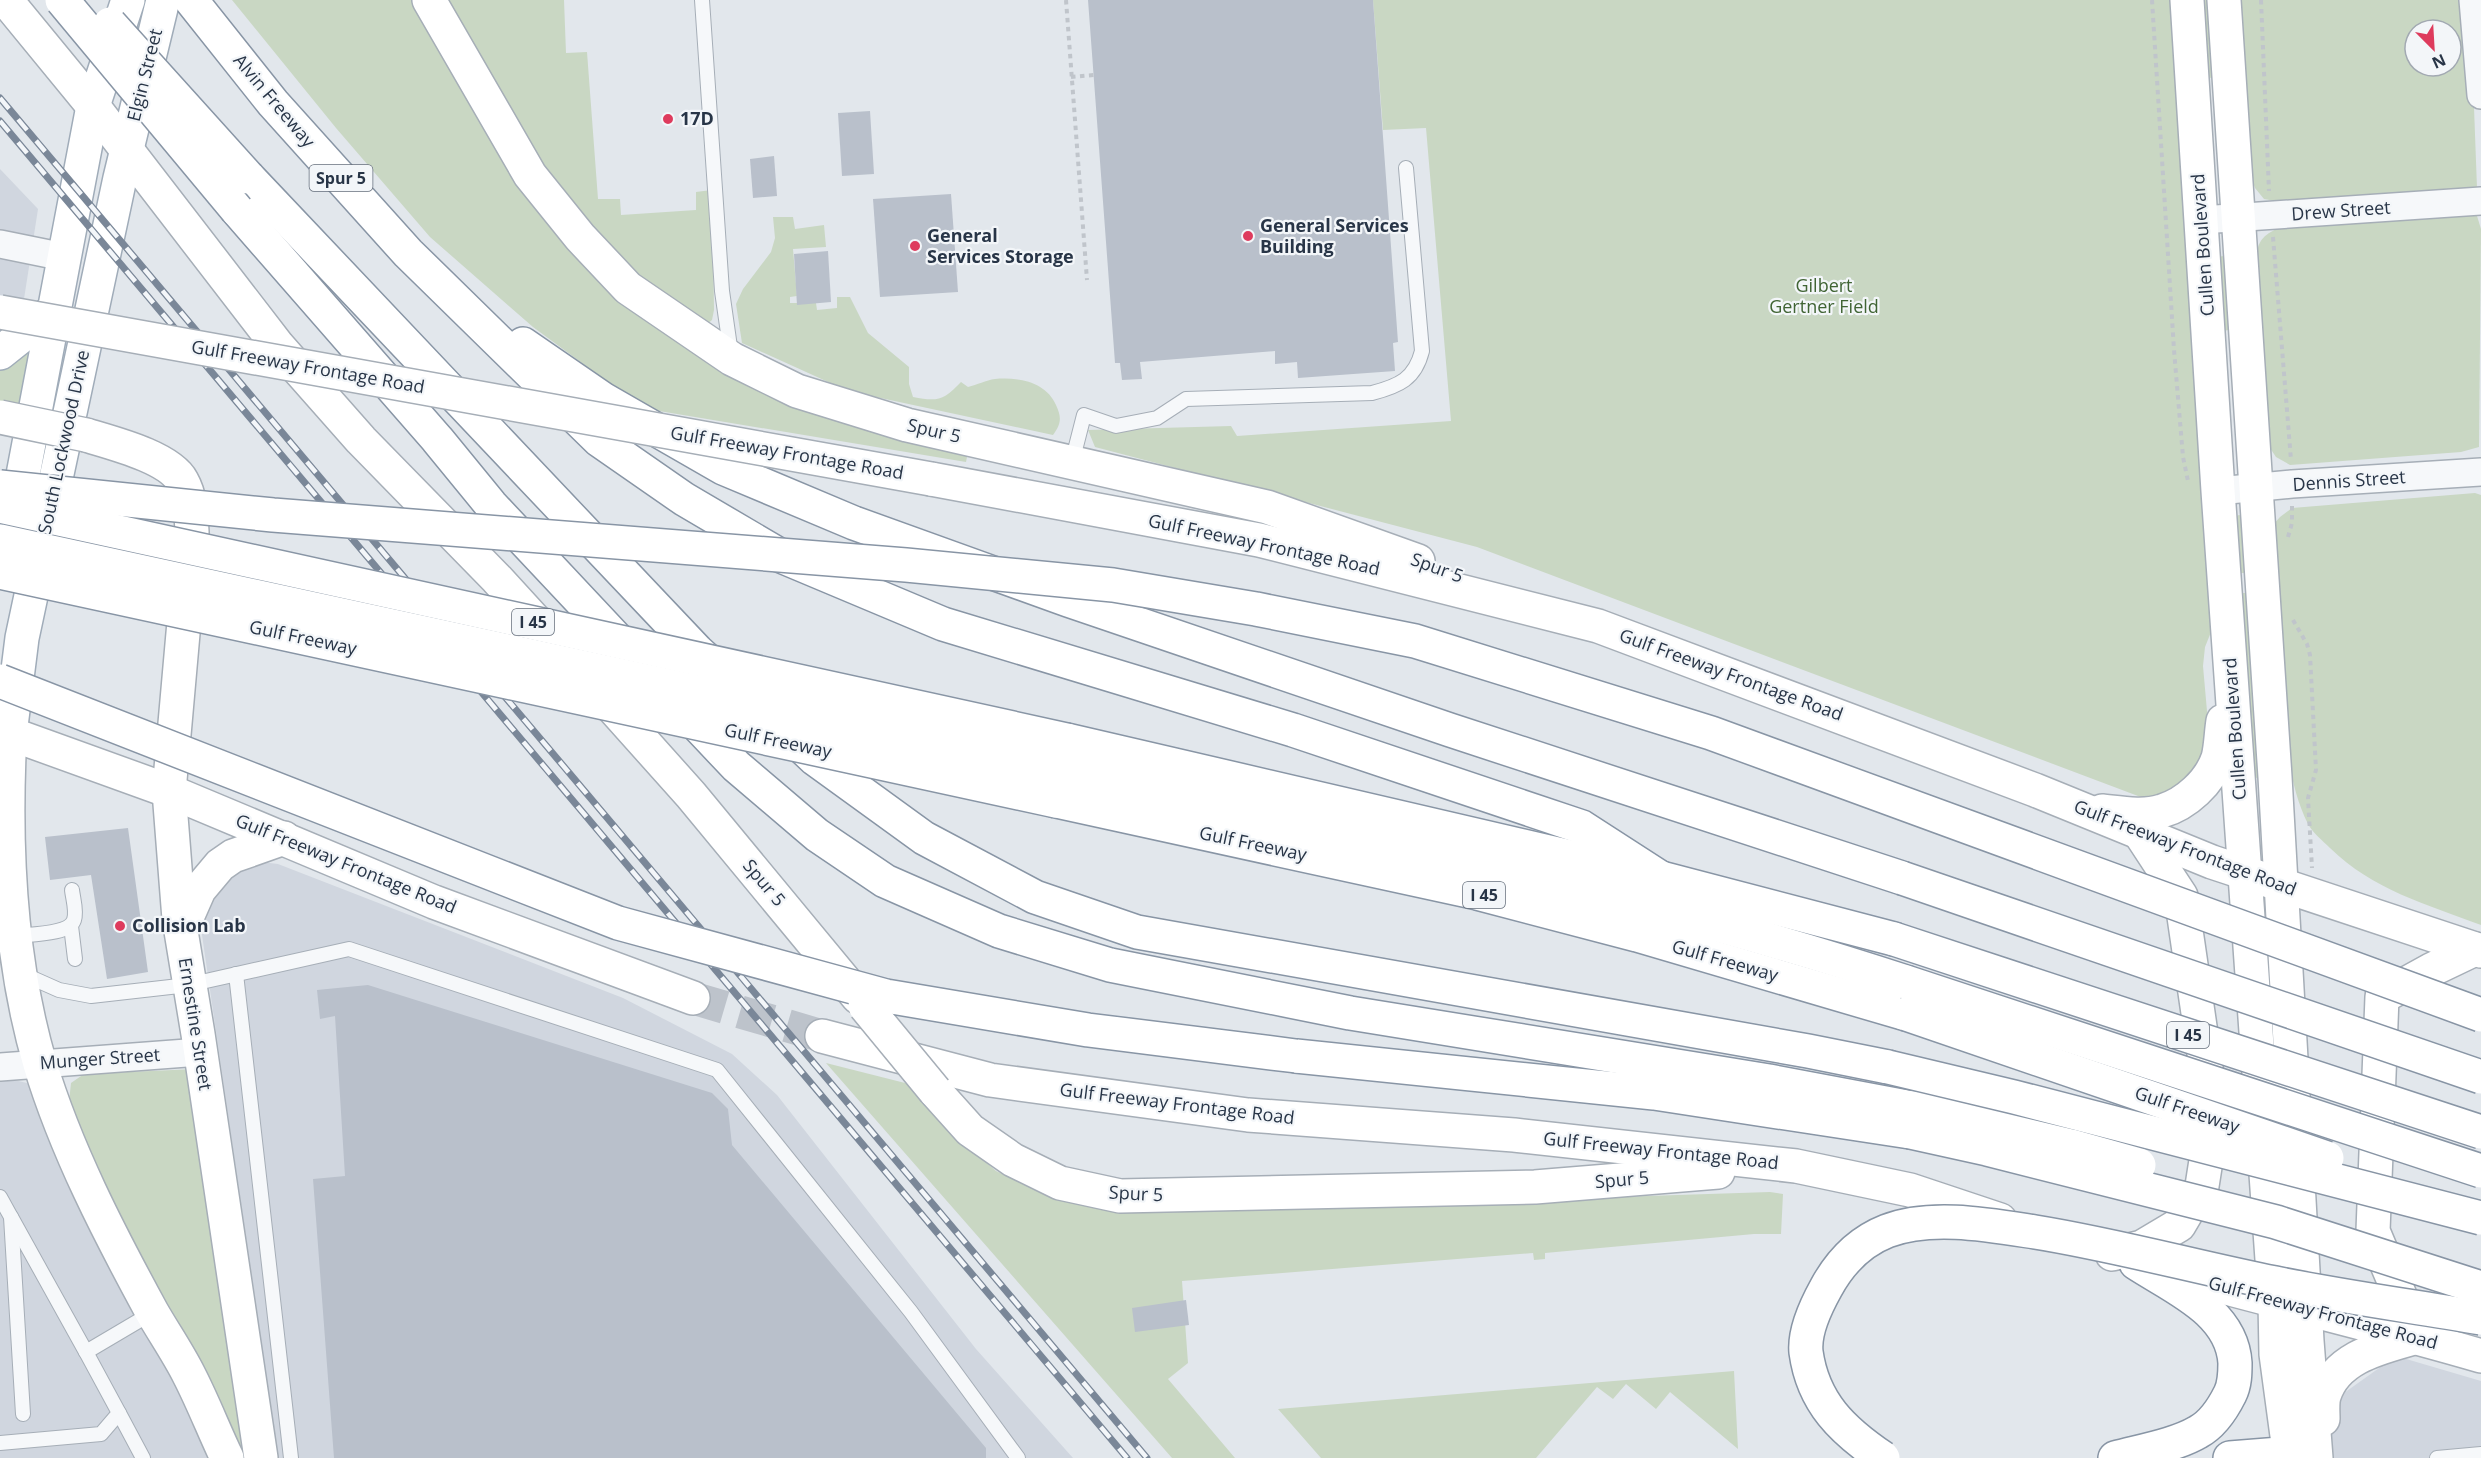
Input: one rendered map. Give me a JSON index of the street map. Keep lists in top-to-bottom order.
{
  "streets": {
    "main road": [
      "Elgin Street",
      "Alvin Freeway",
      "Spur 5",
      "Cullen Boulevard",
      "Gulf Freeway Frontage Road",
      "South Lockwood Drive",
      "I 45",
      "Gulf Freeway",
      "Ernestine Street"
    ],
    "street": ["Drew Street", "Dennis Street", "Munger Street"]
  },
  "crossings": [
    ["Elgin Street", "Spur 5"],
    ["Elgin Street", "South Lockwood Drive"],
    ["Spur 5", "Gulf Freeway Frontage Road"],
    ["Spur 5", "South Lockwood Drive"],
    ["Drew Street", "Cullen Boulevard"],
    ["Cullen Boulevard", "Gulf Freeway Frontage Road"],
    ["Cullen Boulevard", "Dennis Street"],
    ["Gulf Freeway Frontage Road", "South Lockwood Drive"],
    ["Gulf Freeway Frontage Road", "Ernestine Street"],
    ["South Lockwood Drive", "Munger Street"],
    ["Ernestine Street", "Munger Street"]
  ],
  "parks": ["Gilbert Gertner Field"],
  "places": [
    "17D",
    "General Services Building",
    "General Services Storage",
    "Collision Lab"
  ],
  "north": "bottom right"
}
